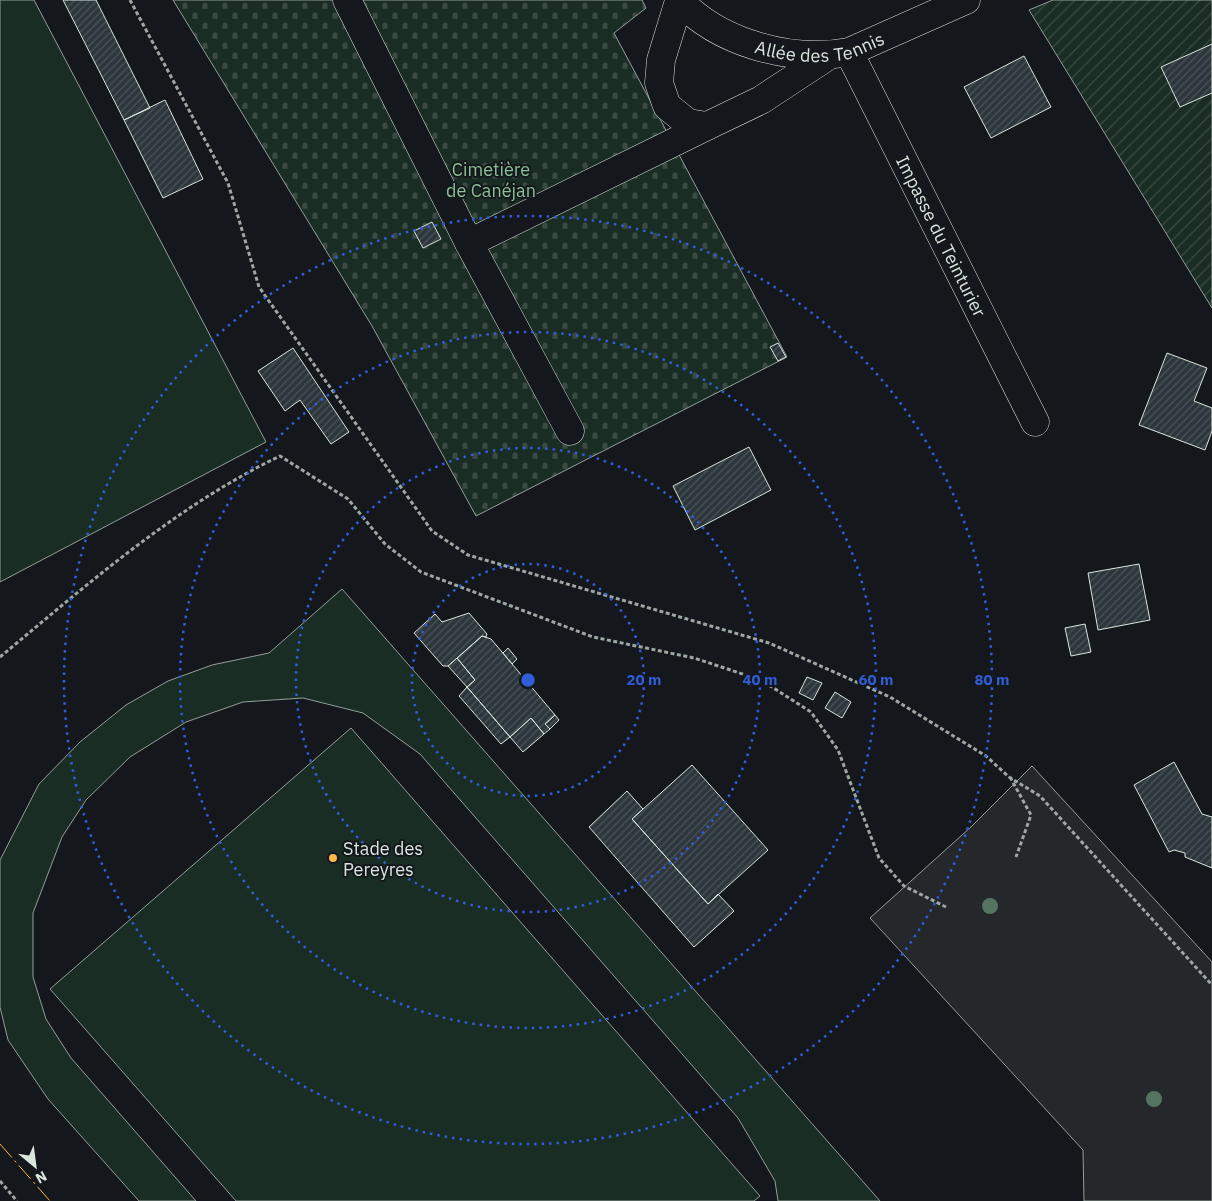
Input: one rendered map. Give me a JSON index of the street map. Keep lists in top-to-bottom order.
{
  "streets": {
    "street": ["Allée des Tennis", "Impasse du Teinturier"]
  },
  "crossings": [
    ["Allée des Tennis", "Impasse du Teinturier"]
  ],
  "parks": ["Cimetière de Canéjan"],
  "places": ["Stade des Pereyres"],
  "north": "bottom right",
  "rings": [
    "20 m",
    "40 m",
    "60 m",
    "80 m"
  ]
}
